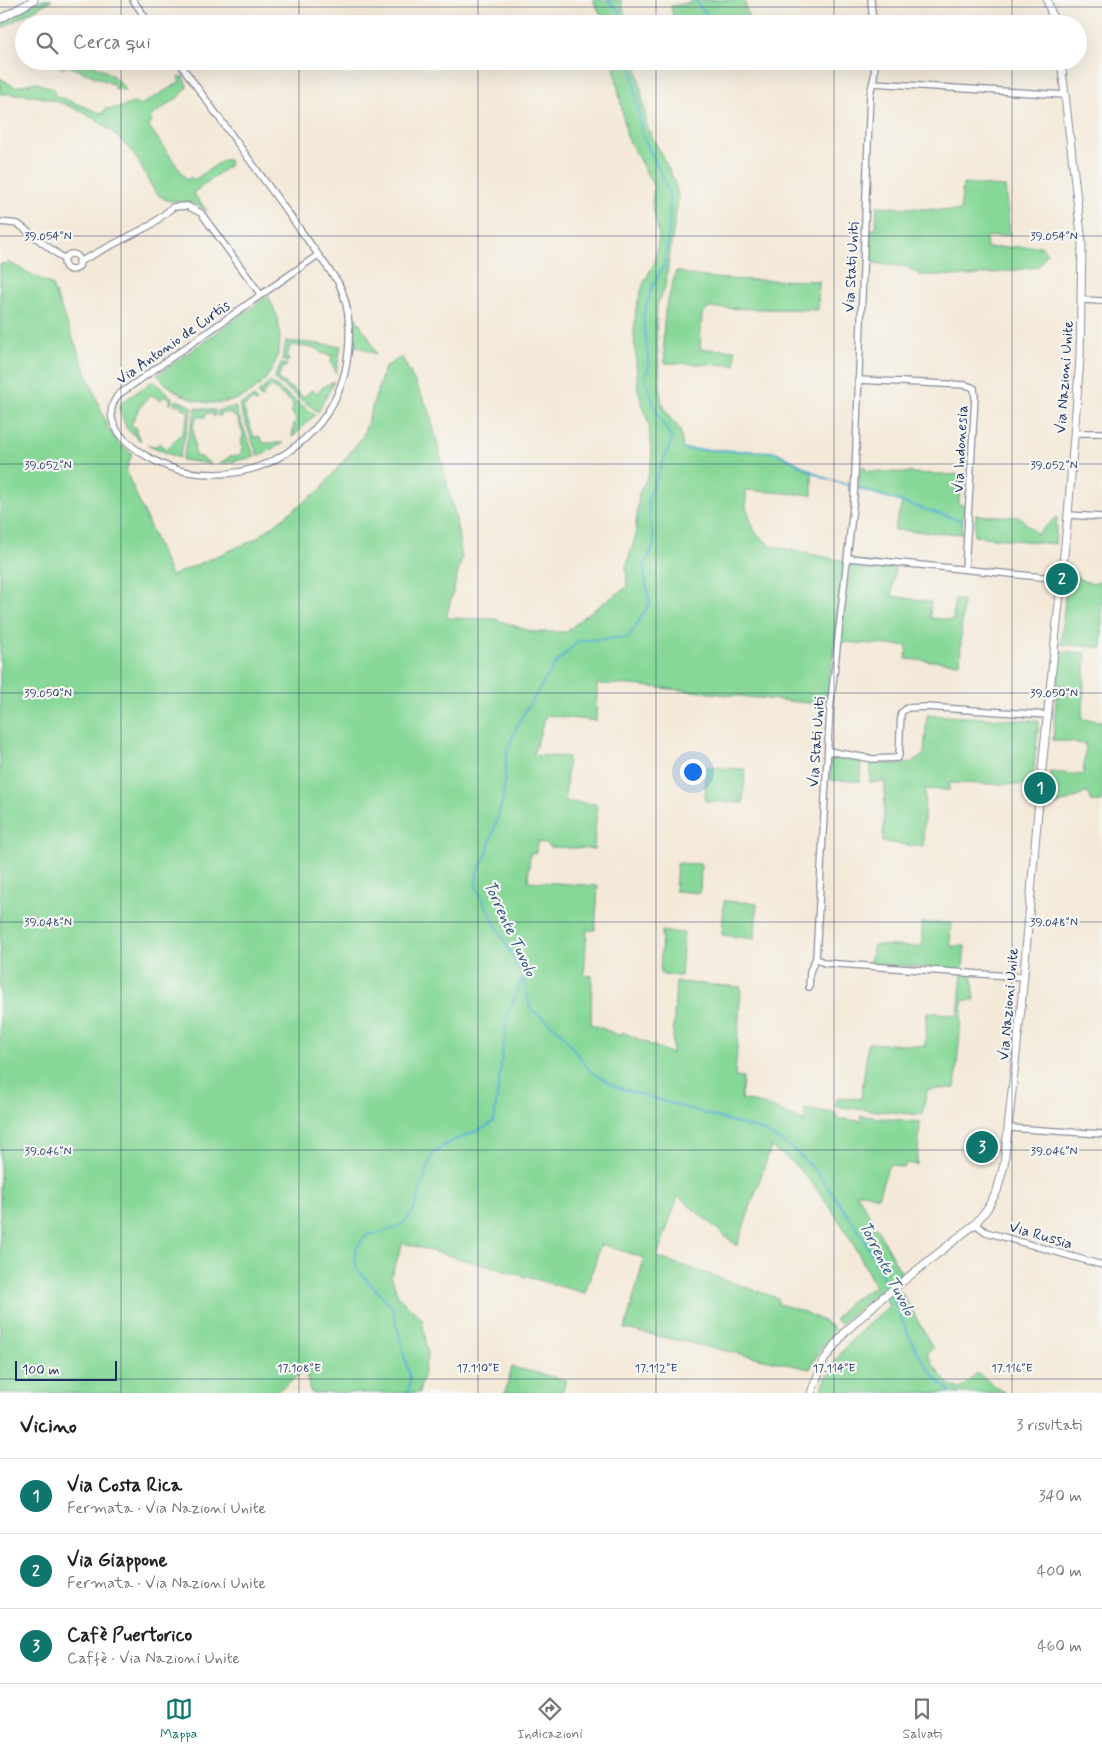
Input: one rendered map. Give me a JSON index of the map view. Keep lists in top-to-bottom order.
{
  "streets": {
    "street": [
      "Via Stati Uniti",
      "Via Antonio de Curtis",
      "Via Nazioni Unite",
      "Via Indonesia",
      "Via Russia"
    ]
  },
  "crossings": [
    ["Via Stati Uniti", "Via Indonesia"],
    ["Via Nazioni Unite", "Via Russia"]
  ],
  "water": ["Torrente Tuvolo"],
  "scale_bar": "100 m",
  "page": {
    "search": "Cerca qui",
    "pins": ["2", "1", "3"],
    "scale": "100 m",
    "heading": ["Vicino", "3 risultati"],
    "list": [
      {
        "mark": "1",
        "name": "Via Costa Rica",
        "note": "Fermata · Via Nazioni Unite",
        "value": "340 m"
      },
      {
        "mark": "2",
        "name": "Via Giappone",
        "note": "Fermata · Via Nazioni Unite",
        "value": "400 m"
      },
      {
        "mark": "3",
        "name": "Cafè Puertorico",
        "note": "Caffè · Via Nazioni Unite",
        "value": "460 m"
      }
    ],
    "nav": ["Mappa", "Indicazioni", "Salvati"]
  },
  "coordinates": [
    "39.054°N",
    "39.052°N",
    "39.050°N",
    "39.048°N",
    "39.046°N",
    "17.108°E",
    "17.110°E",
    "17.112°E",
    "17.114°E",
    "17.116°E"
  ]
}
